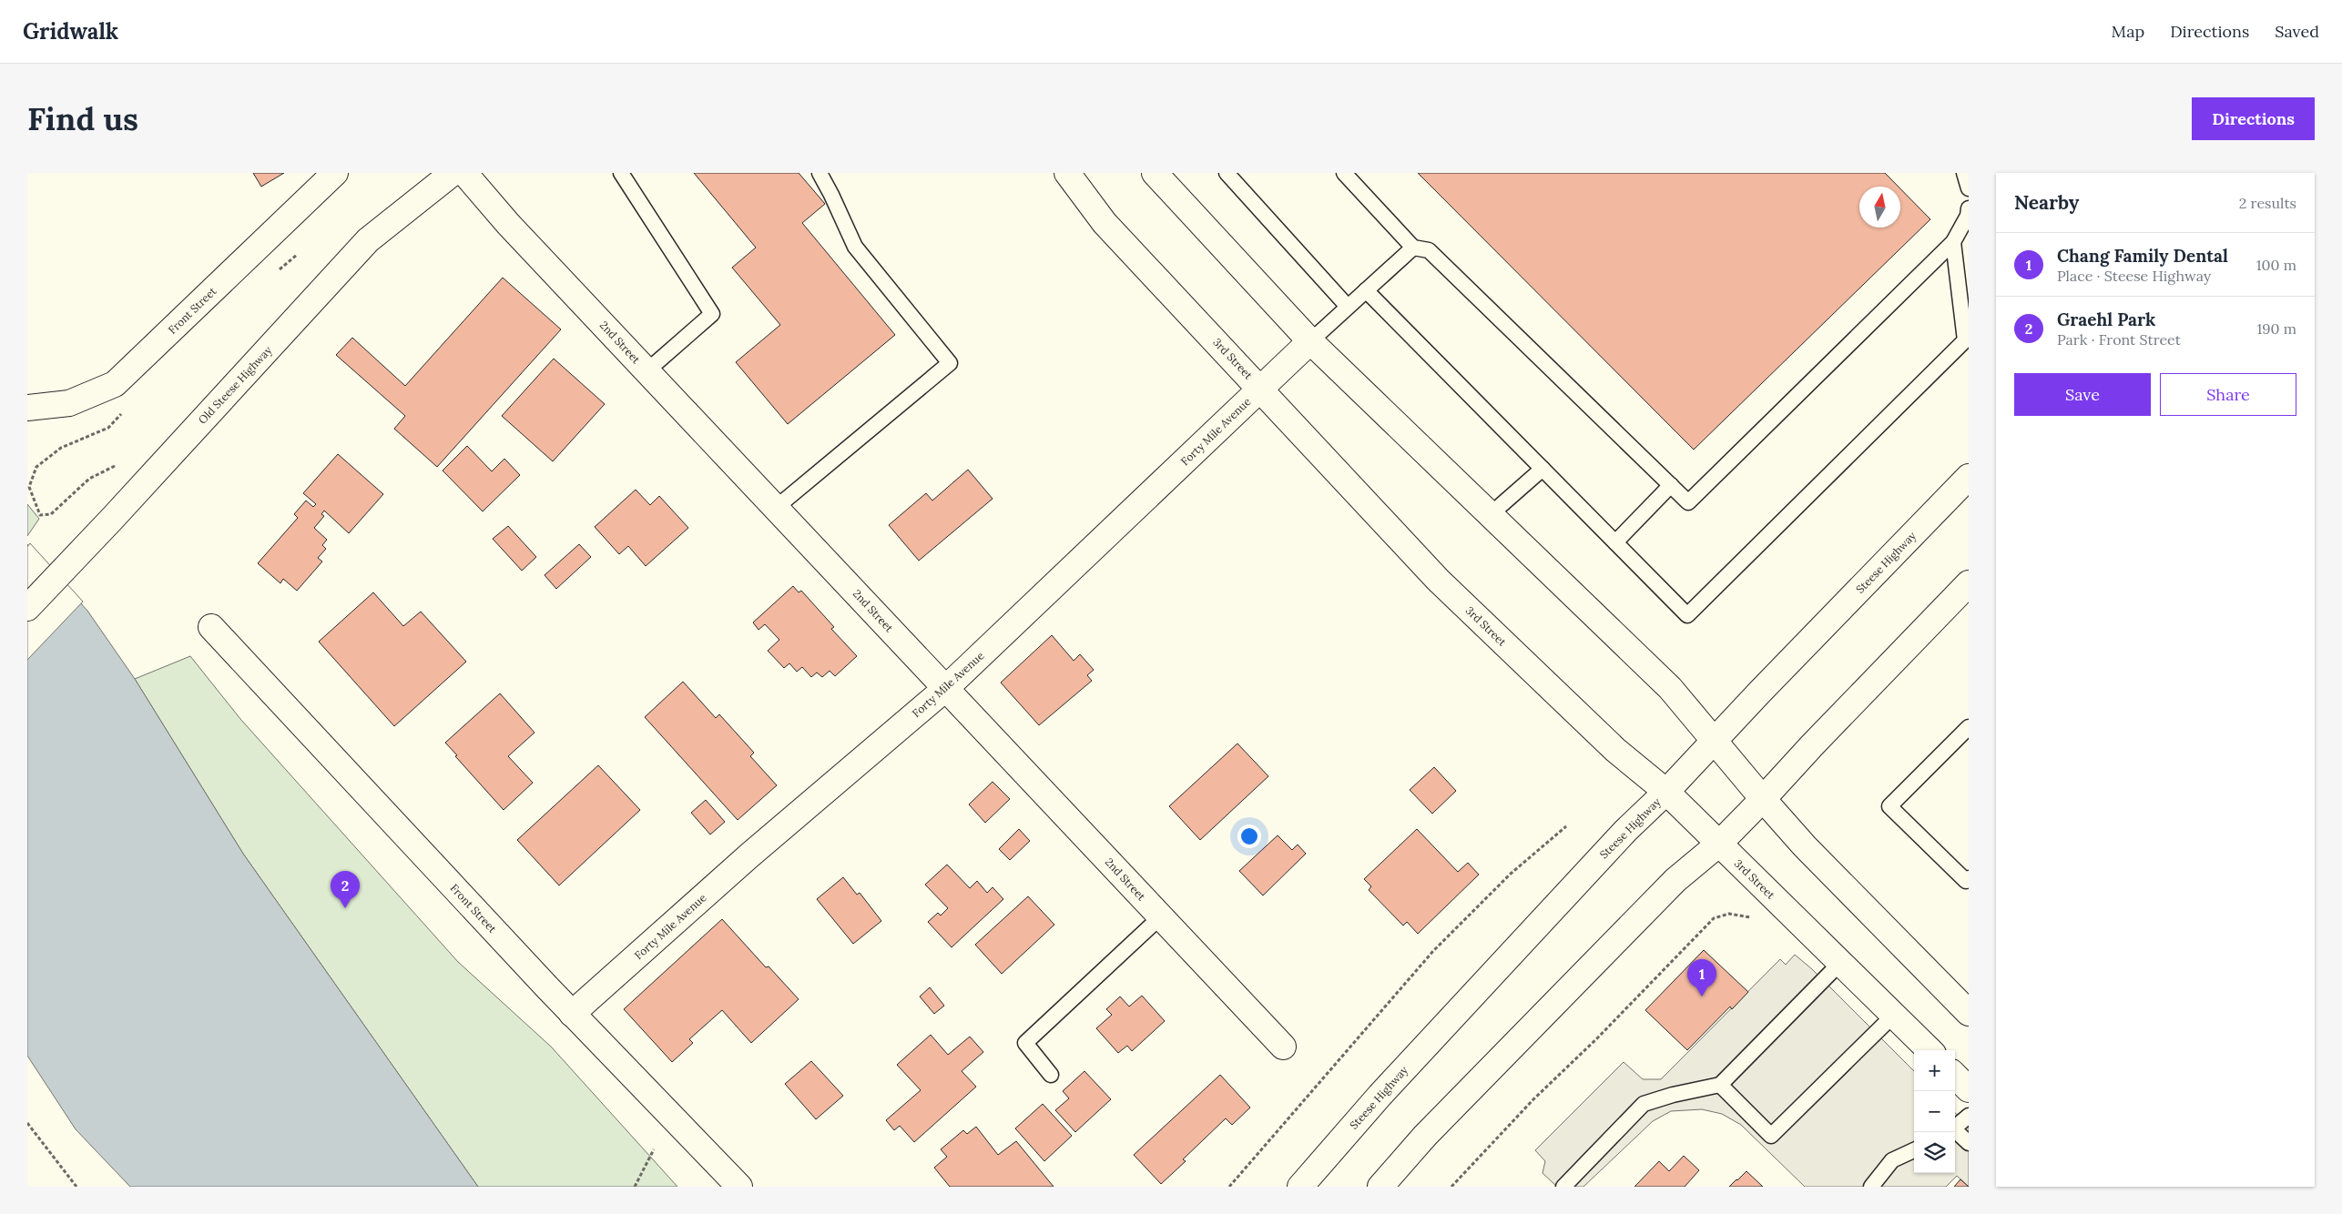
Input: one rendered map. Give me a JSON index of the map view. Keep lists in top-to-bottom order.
{
  "streets": {
    "main road": [
      "Front Street",
      "2nd Street",
      "3rd Street",
      "Old Steese Highway",
      "Forty Mile Avenue",
      "Steese Highway"
    ]
  },
  "crossings": [
    ["Front Street", "Forty Mile Avenue"],
    ["2nd Street", "Forty Mile Avenue"],
    ["3rd Street", "Forty Mile Avenue"],
    ["3rd Street", "Steese Highway"]
  ],
  "north": "top",
  "page": {
    "header": "Gridwalk",
    "nav": ["Map", "Directions", "Saved"],
    "buttons": [
      "Directions",
      ["Save", "Share"]
    ],
    "title": "Find us",
    "heading": ["Nearby", "2 results"],
    "list": [
      {
        "mark": "1",
        "name": "Chang Family Dental",
        "note": "Place · Steese Highway",
        "value": "100 m"
      },
      {
        "mark": "2",
        "name": "Graehl Park",
        "note": "Park · Front Street",
        "value": "190 m"
      }
    ],
    "pins": ["2", "1"],
    "map_buttons": ["+", "−"]
  }
}
